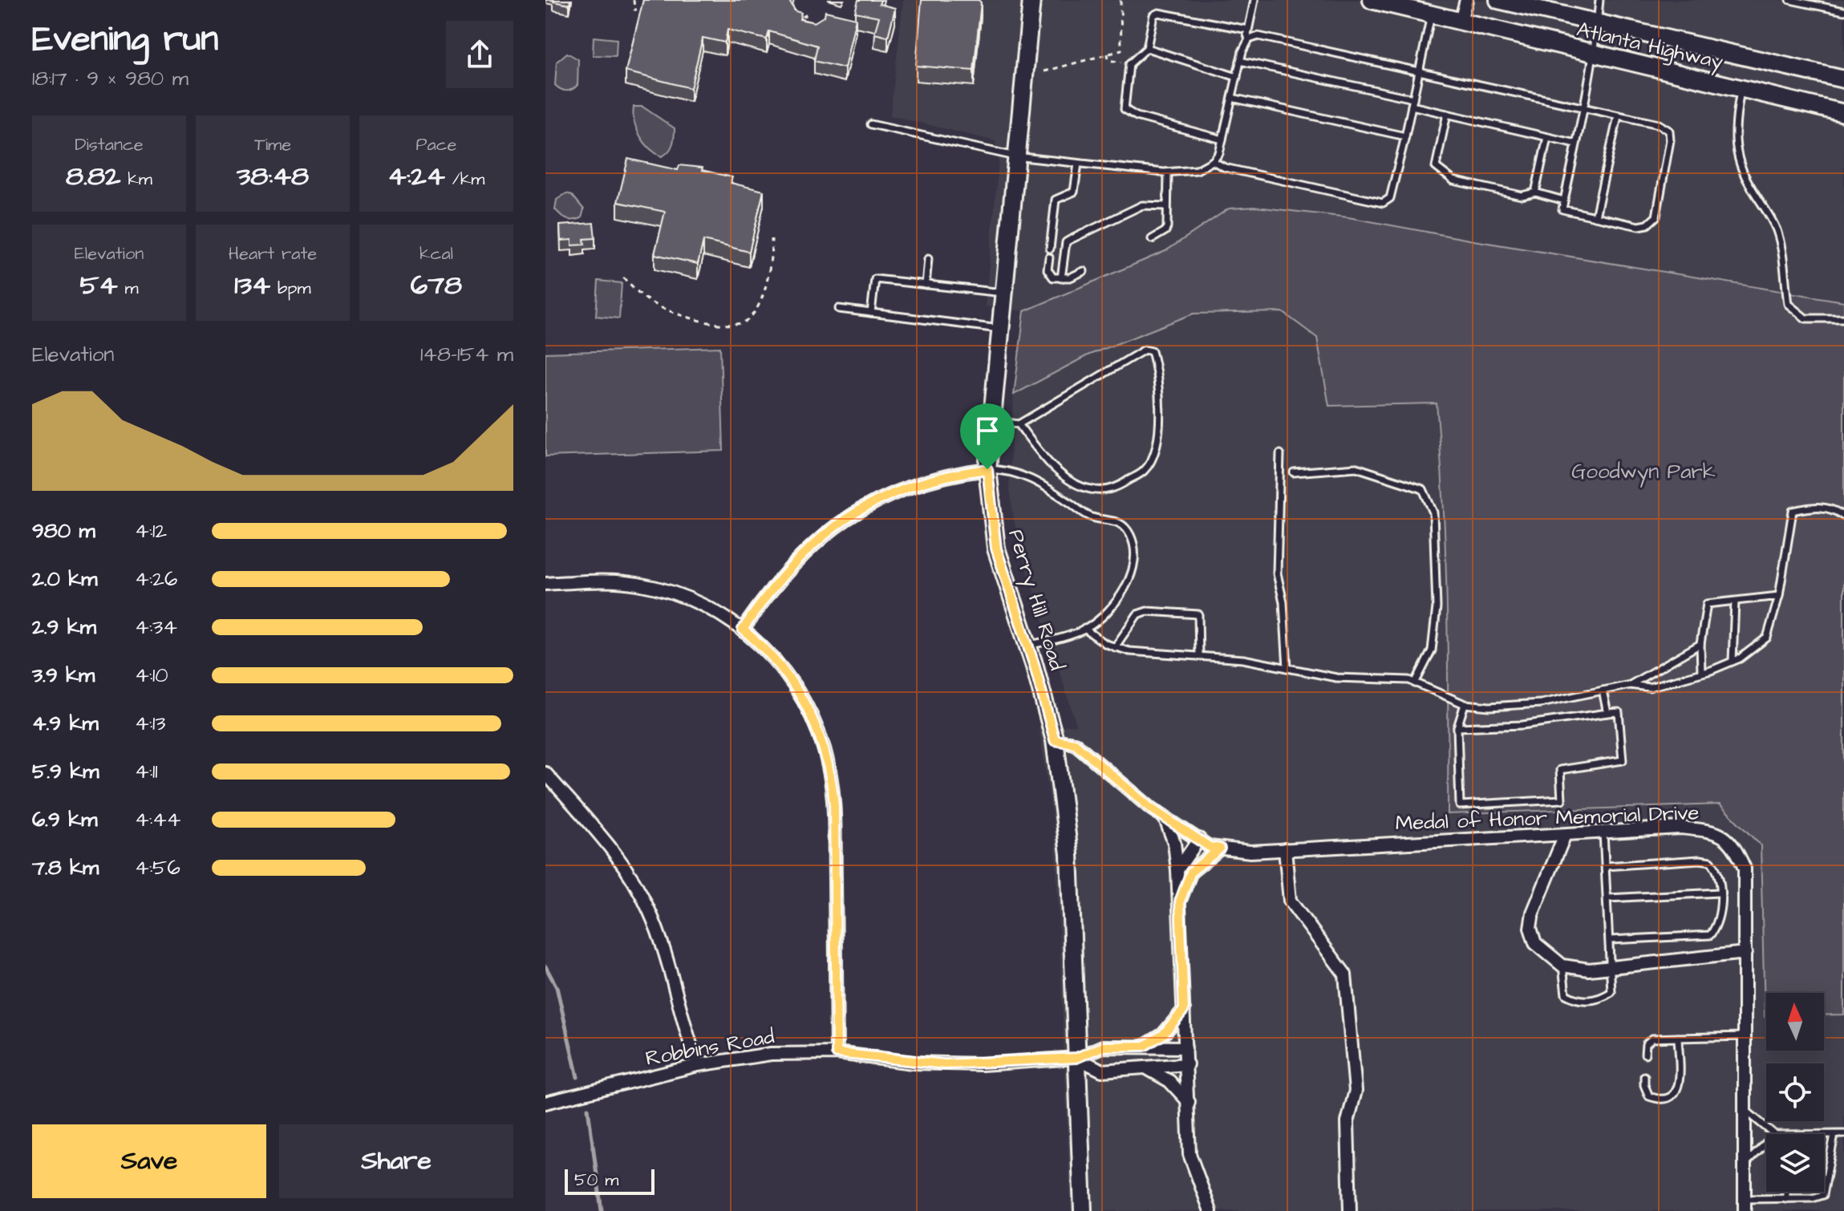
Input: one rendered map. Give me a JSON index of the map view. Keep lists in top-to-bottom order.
{
  "streets": {
    "main road": ["Atlanta Highway", "Perry Hill Road"],
    "street": ["Medal of Honor Memorial Drive", "Robbins Road"]
  },
  "crossings": [
    ["Perry Hill Road", "Medal of Honor Memorial Drive"],
    ["Perry Hill Road", "Robbins Road"]
  ],
  "parks": ["Goodwyn Park"],
  "scale_bar": "50 m",
  "north": "top",
  "page": {
    "heading": ["Evening run", "18:17 · 9 × 980 m"],
    "stats": [
      ["Distance", "8.82 km"],
      ["Time", "38:48"],
      ["Pace", "4:24 /km"],
      ["Elevation", "54 m"],
      ["Heart rate", "134 bpm"],
      ["kcal", "678"]
    ],
    "chart": ["Elevation", "148–154 m"],
    "list": [
      {
        "name": "980 m",
        "note": "4:12"
      },
      {
        "name": "2.0 km",
        "note": "4:26"
      },
      {
        "name": "2.9 km",
        "note": "4:34"
      },
      {
        "name": "3.9 km",
        "note": "4:10"
      },
      {
        "name": "4.9 km",
        "note": "4:13"
      },
      {
        "name": "5.9 km",
        "note": "4:11"
      },
      {
        "name": "6.9 km",
        "note": "4:44"
      },
      {
        "name": "7.8 km",
        "note": "4:56"
      }
    ],
    "buttons": ["Save", "Share"],
    "scale": "50 m"
  }
}
